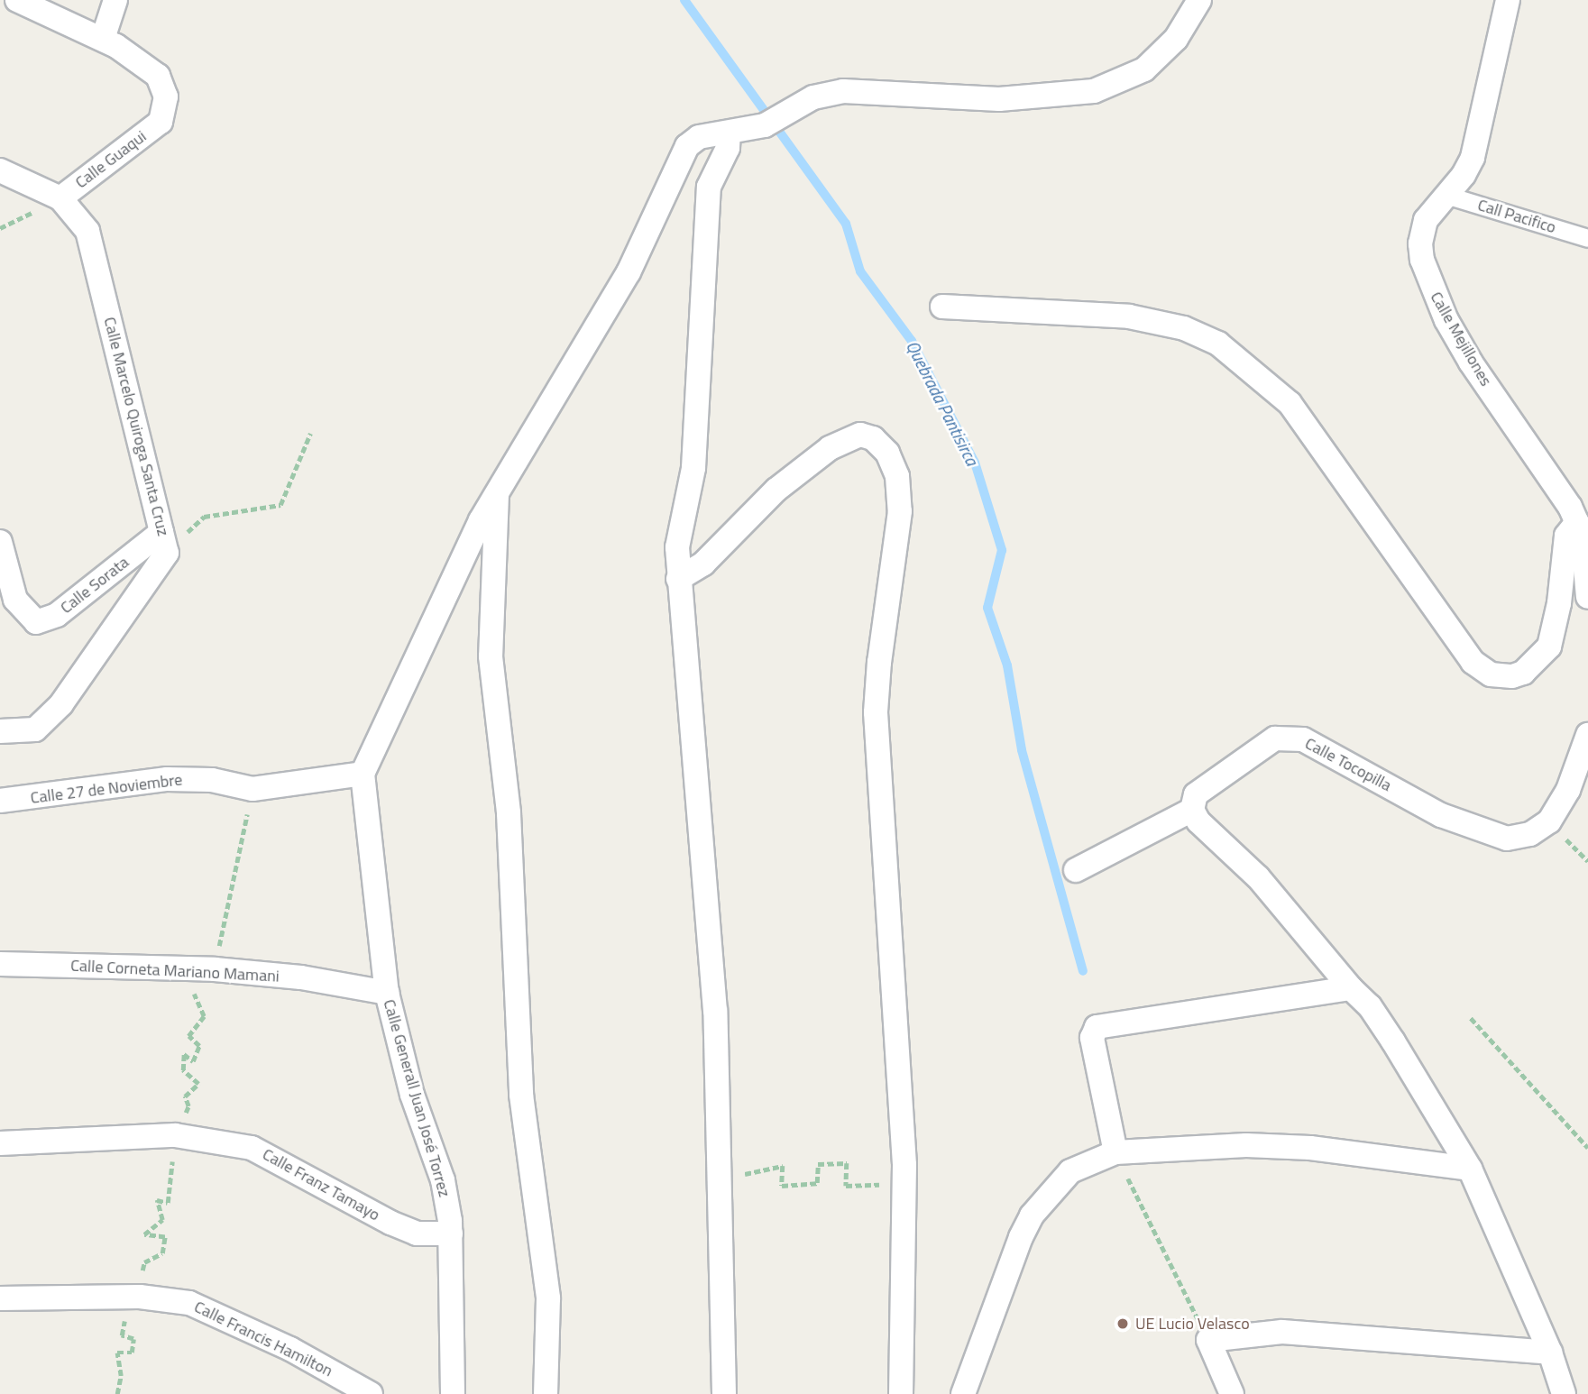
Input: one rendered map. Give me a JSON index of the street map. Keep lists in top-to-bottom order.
{
  "streets": {
    "street": [
      "Calle Guaqui",
      "Call Pacifico",
      "Calle Mejillones",
      "Calle Marcelo Quiroga Santa Cruz",
      "Calle Sorata",
      "Calle Tocopilla",
      "Calle 27 de Noviembre",
      "Calle Corneta Mariano Mamani",
      "Calle Generall Juan José Torrez",
      "Calle Franz Tamayo",
      "Calle Francis Hamilton"
    ]
  },
  "crossings": [
    ["Calle Guaqui", "Calle Marcelo Quiroga Santa Cruz"],
    ["Call Pacifico", "Calle Mejillones"],
    ["Calle Marcelo Quiroga Santa Cruz", "Calle Sorata"],
    ["Calle 27 de Noviembre", "Calle Generall Juan José Torrez"],
    ["Calle Corneta Mariano Mamani", "Calle Generall Juan José Torrez"],
    ["Calle Generall Juan José Torrez", "Calle Franz Tamayo"]
  ],
  "water": ["Quebrada Pantisirca"],
  "places": ["UE Lucio Velasco"]
}
